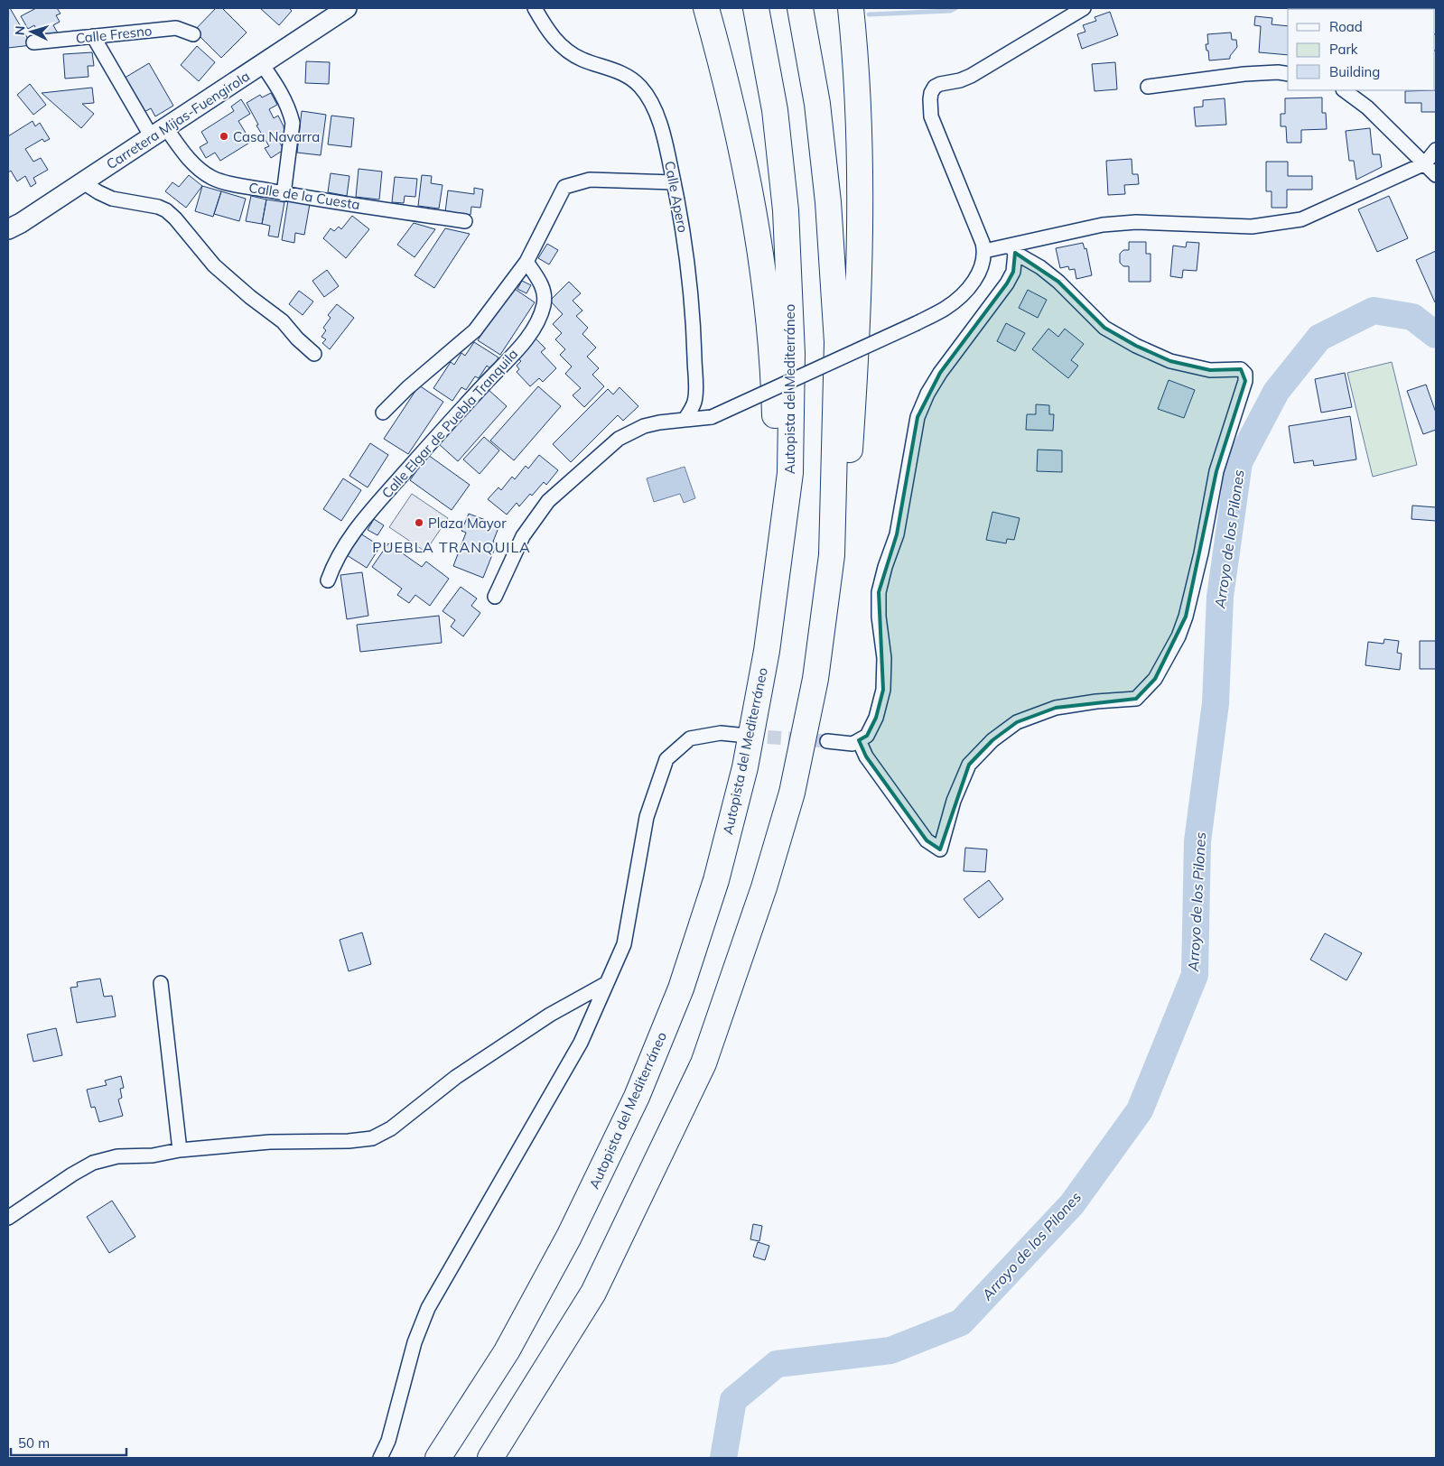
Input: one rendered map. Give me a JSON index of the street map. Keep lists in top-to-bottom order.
{
  "streets": {
    "highway": ["Autopista del Mediterráneo"],
    "main road": ["Carretera Mijas-Fuengirola"],
    "street": [
      "Calle Fresno",
      "Calle de la Cuesta",
      "Calle Apero",
      "Calle Elgar de Puebla Tranquila"
    ]
  },
  "crossings": [
    ["Calle Fresno", "Calle de la Cuesta"],
    ["Carretera Mijas-Fuengirola", "Calle de la Cuesta"]
  ],
  "districts": ["PUEBLA TRANQUILA"],
  "water": ["Arroyo de los Pilones"],
  "places": ["Casa Navarra", "Plaza Mayor"],
  "legend": ["Road", "Park", "Building"],
  "scale_bar": "50 m",
  "north": "left"
}
